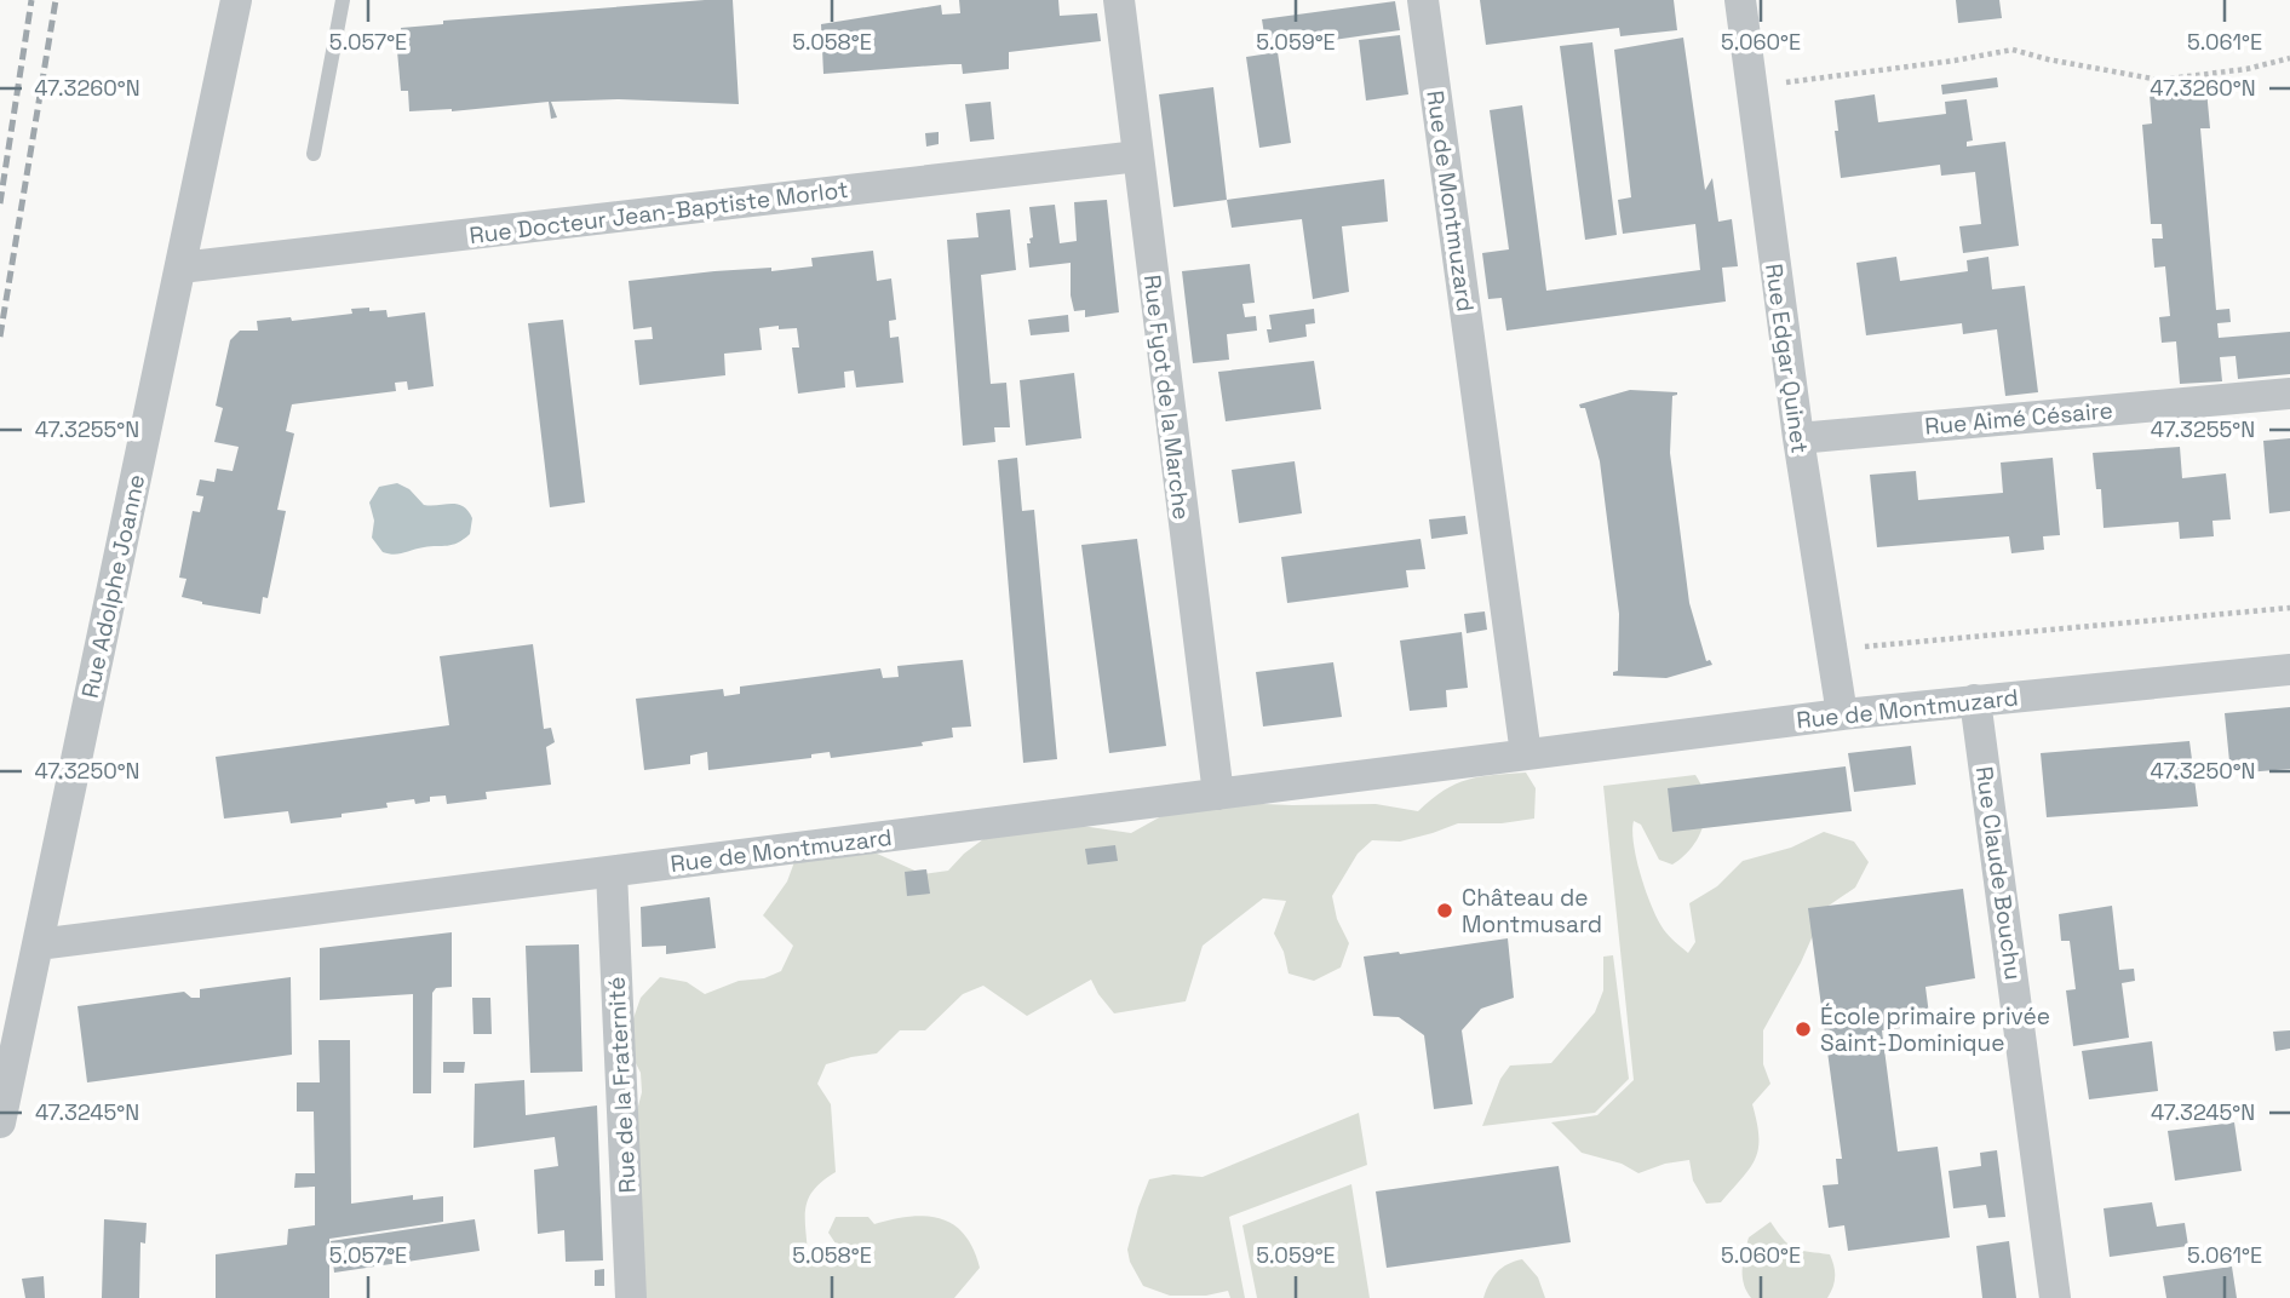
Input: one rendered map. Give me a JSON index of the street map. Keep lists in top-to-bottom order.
{
  "streets": {
    "street": [
      "Rue de Montmuzard",
      "Rue Docteur Jean-Baptiste Morlot",
      "Rue Edgar Quinet",
      "Rue Fyot de la Marche",
      "Rue Aimé Césaire",
      "Rue Adolphe Joanne",
      "Rue Claude Bouchu",
      "Rue de la Fraternité"
    ]
  },
  "crossings": [
    ["Rue de Montmuzard", "Rue Edgar Quinet"],
    ["Rue de Montmuzard", "Rue Fyot de la Marche"],
    ["Rue de Montmuzard", "Rue Adolphe Joanne"],
    ["Rue de Montmuzard", "Rue Claude Bouchu"],
    ["Rue de Montmuzard", "Rue de la Fraternité"],
    ["Rue Docteur Jean-Baptiste Morlot", "Rue Fyot de la Marche"],
    ["Rue Docteur Jean-Baptiste Morlot", "Rue Adolphe Joanne"],
    ["Rue Edgar Quinet", "Rue Aimé Césaire"]
  ],
  "places": ["Château de Montmusard", "École primaire privée Saint-Dominique"],
  "coordinates": [
    "5.057°E",
    "5.058°E",
    "5.059°E",
    "5.060°E",
    "5.061°E",
    "47.3260°N",
    "47.3255°N",
    "47.3250°N",
    "47.3245°N"
  ]
}
